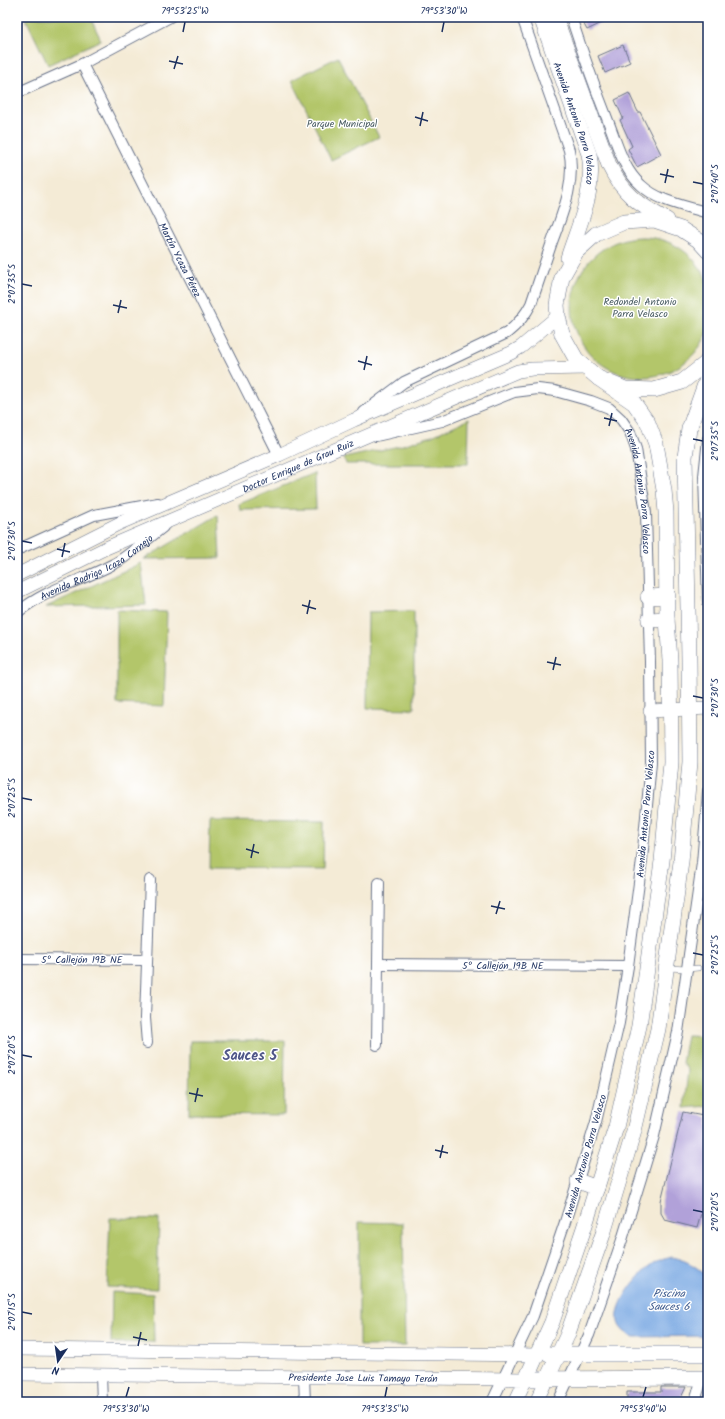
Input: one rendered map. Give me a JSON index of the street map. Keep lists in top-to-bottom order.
{
  "streets": {
    "main road": ["Avenida Antonio Parra Velasco", "Presidente Jose Luis Tamayo Terán"],
    "street": [
      "Martín Ycaza Pérez",
      "Doctor Enrique de Grau Ruiz",
      "Avenida Rodrigo Icaza Cornejo",
      "5º Callejón 19B NE"
    ]
  },
  "crossings": [
    ["Avenida Antonio Parra Velasco", "Doctor Enrique de Grau Ruiz"],
    ["Avenida Antonio Parra Velasco", "5º Callejón 19B NE"],
    ["Avenida Antonio Parra Velasco", "Presidente Jose Luis Tamayo Terán"],
    ["Martín Ycaza Pérez", "Doctor Enrique de Grau Ruiz"],
    ["Doctor Enrique de Grau Ruiz", "Avenida Rodrigo Icaza Cornejo"]
  ],
  "districts": ["Sauces 5"],
  "water": ["Piscina Sauces 6"],
  "parks": ["Parque Municipal", "Redondel Antonio Parra Velasco"],
  "north": "bottom",
  "coordinates": [
    "79°53'25\"W",
    "79°53'30\"W",
    "2°07'40\"S",
    "2°07'35\"S",
    "2°07'30\"S",
    "2°07'25\"S",
    "2°07'20\"S",
    "2°07'15\"S",
    "79°53'35\"W",
    "79°53'40\"W"
  ]
}
